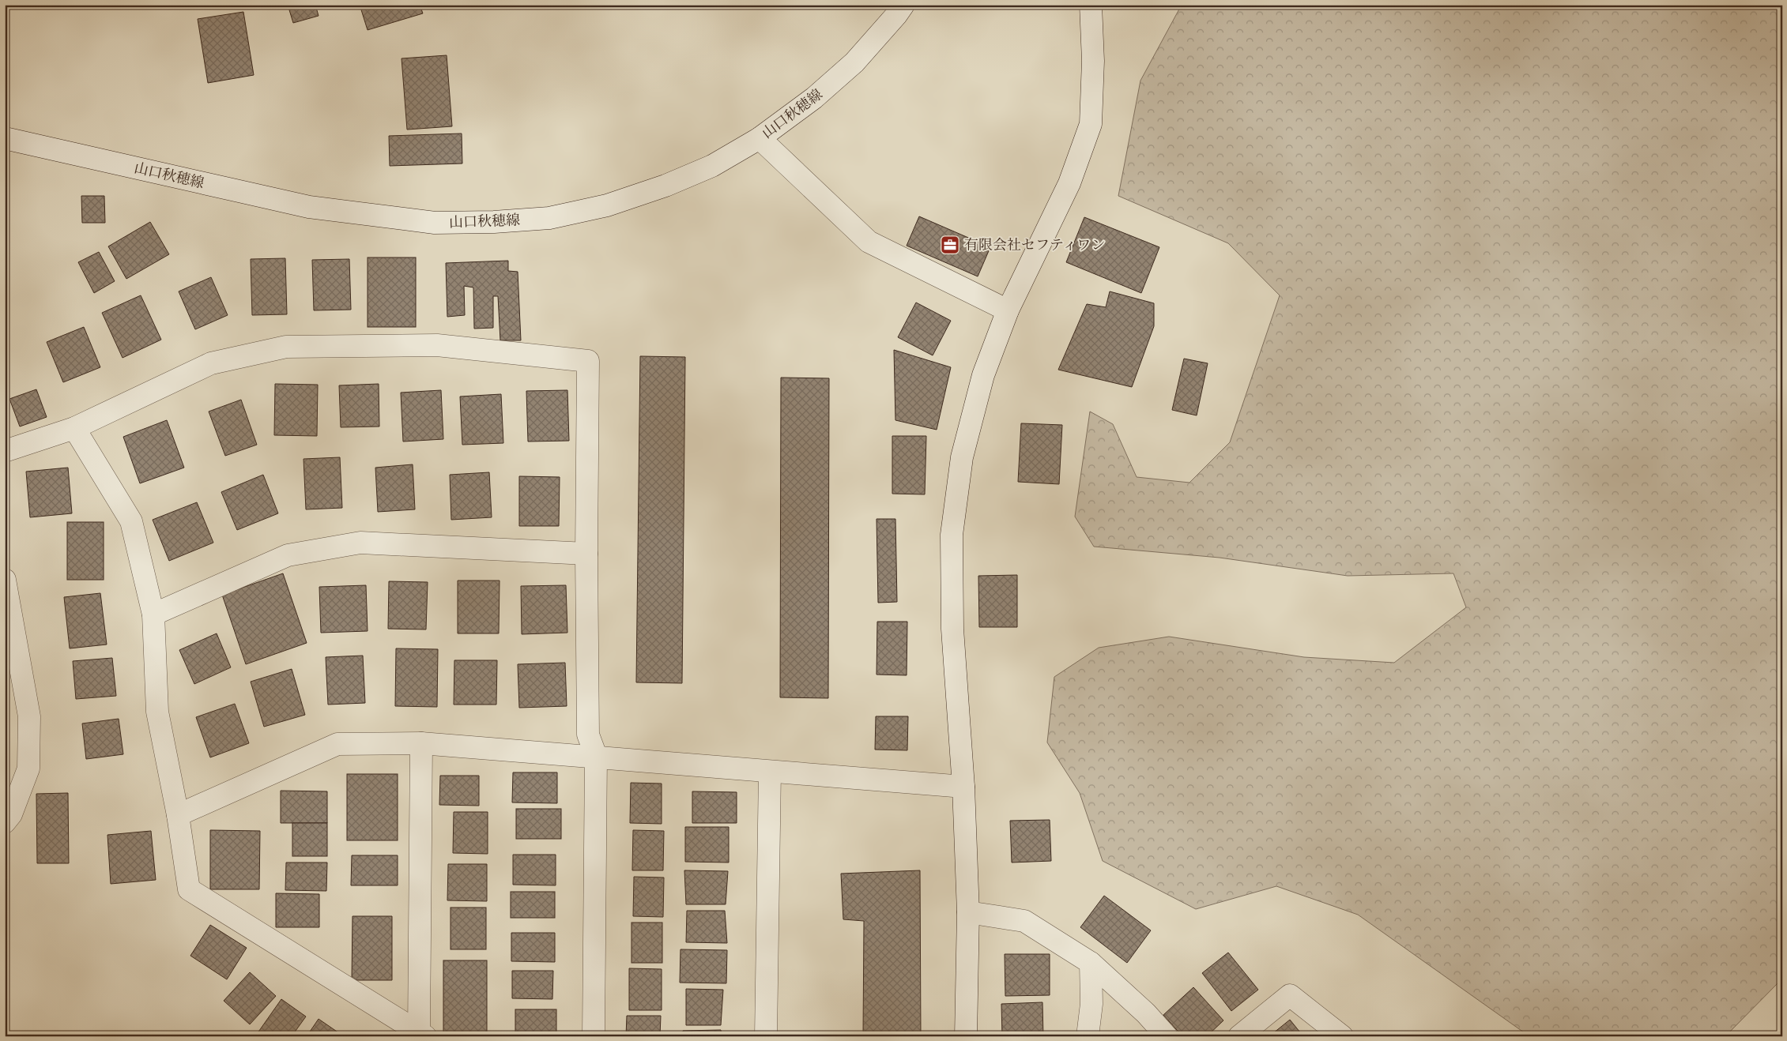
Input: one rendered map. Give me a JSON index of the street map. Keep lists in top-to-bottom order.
{
  "streets": {
    "street": ["山口秋穂線"]
  },
  "places": {
    "office": ["有限会社セフティワン"]
  }
}
